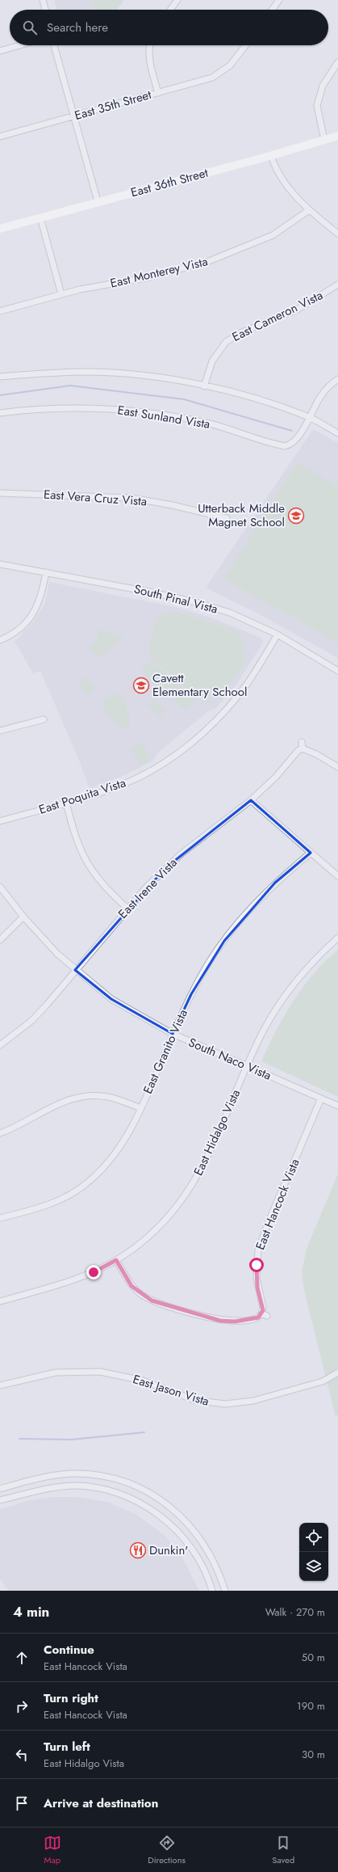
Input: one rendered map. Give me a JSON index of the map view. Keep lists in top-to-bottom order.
{
  "streets": {
    "main road": ["East 36th Street"],
    "street": [
      "East 35th Street",
      "East Monterey Vista",
      "East Cameron Vista",
      "East Sunland Vista",
      "East Vera Cruz Vista",
      "South Pinal Vista",
      "East Poquita Vista",
      "East Irene Vista",
      "East Granito Vista",
      "South Naco Vista",
      "East Hidalgo Vista",
      "East Hancock Vista",
      "East Jason Vista"
    ]
  },
  "crossings": [
    ["South Pinal Vista", "East Poquita Vista"],
    ["East Irene Vista", "South Naco Vista"],
    ["East Granito Vista", "South Naco Vista"],
    ["South Naco Vista", "East Hidalgo Vista"],
    ["South Naco Vista", "East Hancock Vista"],
    ["East Hidalgo Vista", "East Hancock Vista"]
  ],
  "places": {
    "school or university": ["Utterback Middle Magnet School", "Cavett Elementary School"],
    "restaurant": ["Dunkin'"]
  },
  "page": {
    "search": "Search here",
    "heading": ["4 min", "Walk · 270 m"],
    "list": [
      ["Continue", "East Hancock Vista", "50 m"],
      ["Turn right", "East Hancock Vista", "190 m"],
      ["Turn left", "East Hidalgo Vista", "30 m"],
      "Arrive at destination"
    ],
    "nav": ["Map", "Directions", "Saved"]
  }
}
